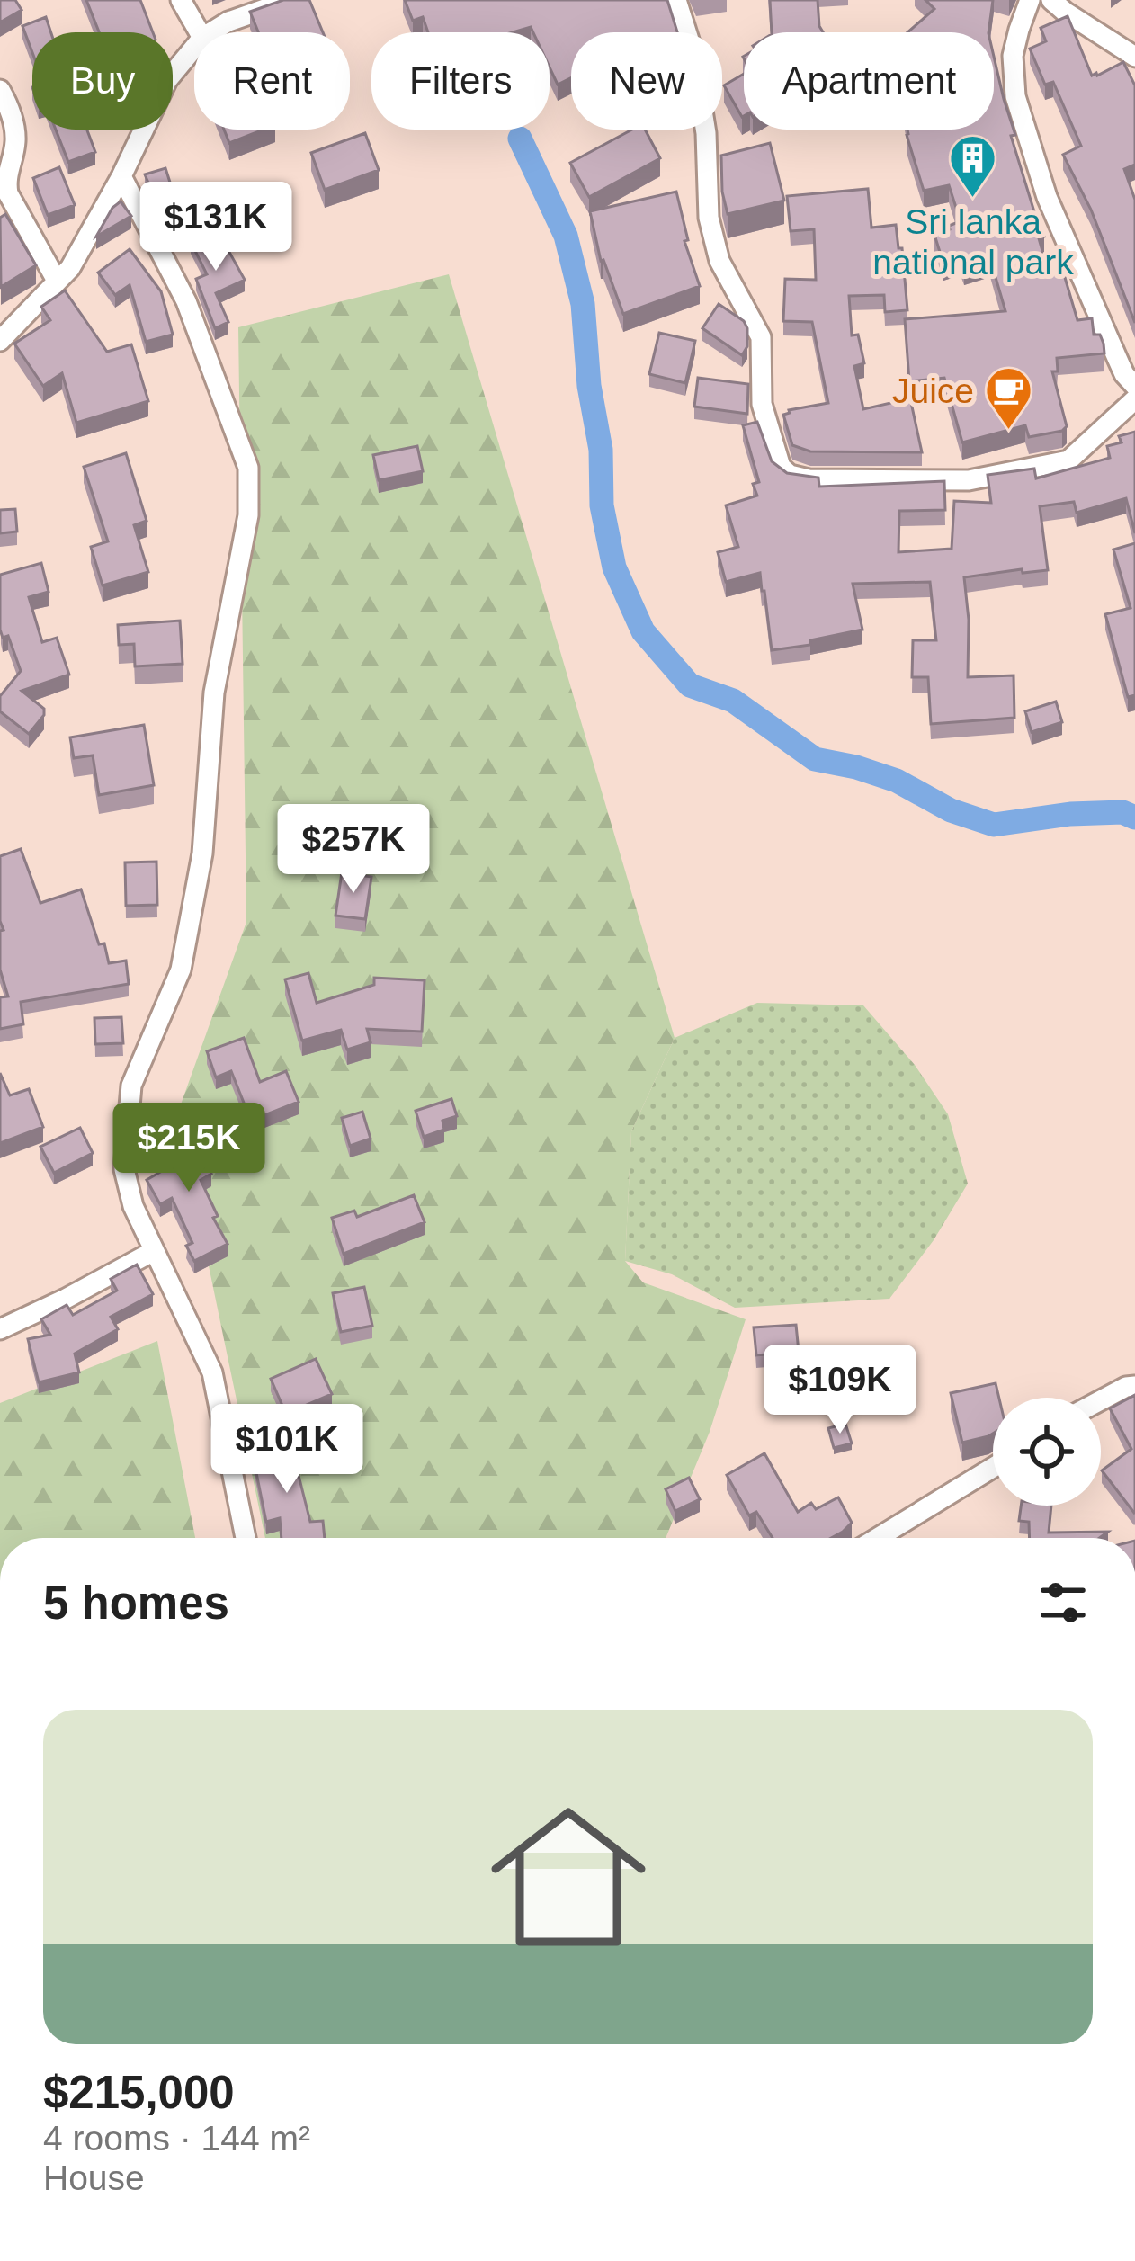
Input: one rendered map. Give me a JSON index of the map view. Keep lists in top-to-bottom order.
{
  "places": {
    "building": ["Sri lanka national park"],
    "cafe": ["Juice"]
  },
  "page": {
    "chip": [
      "Buy",
      "Rent",
      "Filters",
      "New",
      "Apartment"
    ],
    "price": [
      "$131K",
      "$257K",
      "$215K",
      "$109K",
      "$101K"
    ],
    "heading": "5 homes",
    "list": [
      {
        "name": "$215,000",
        "note": "4 rooms · 144 m² · House"
      }
    ]
  }
}
